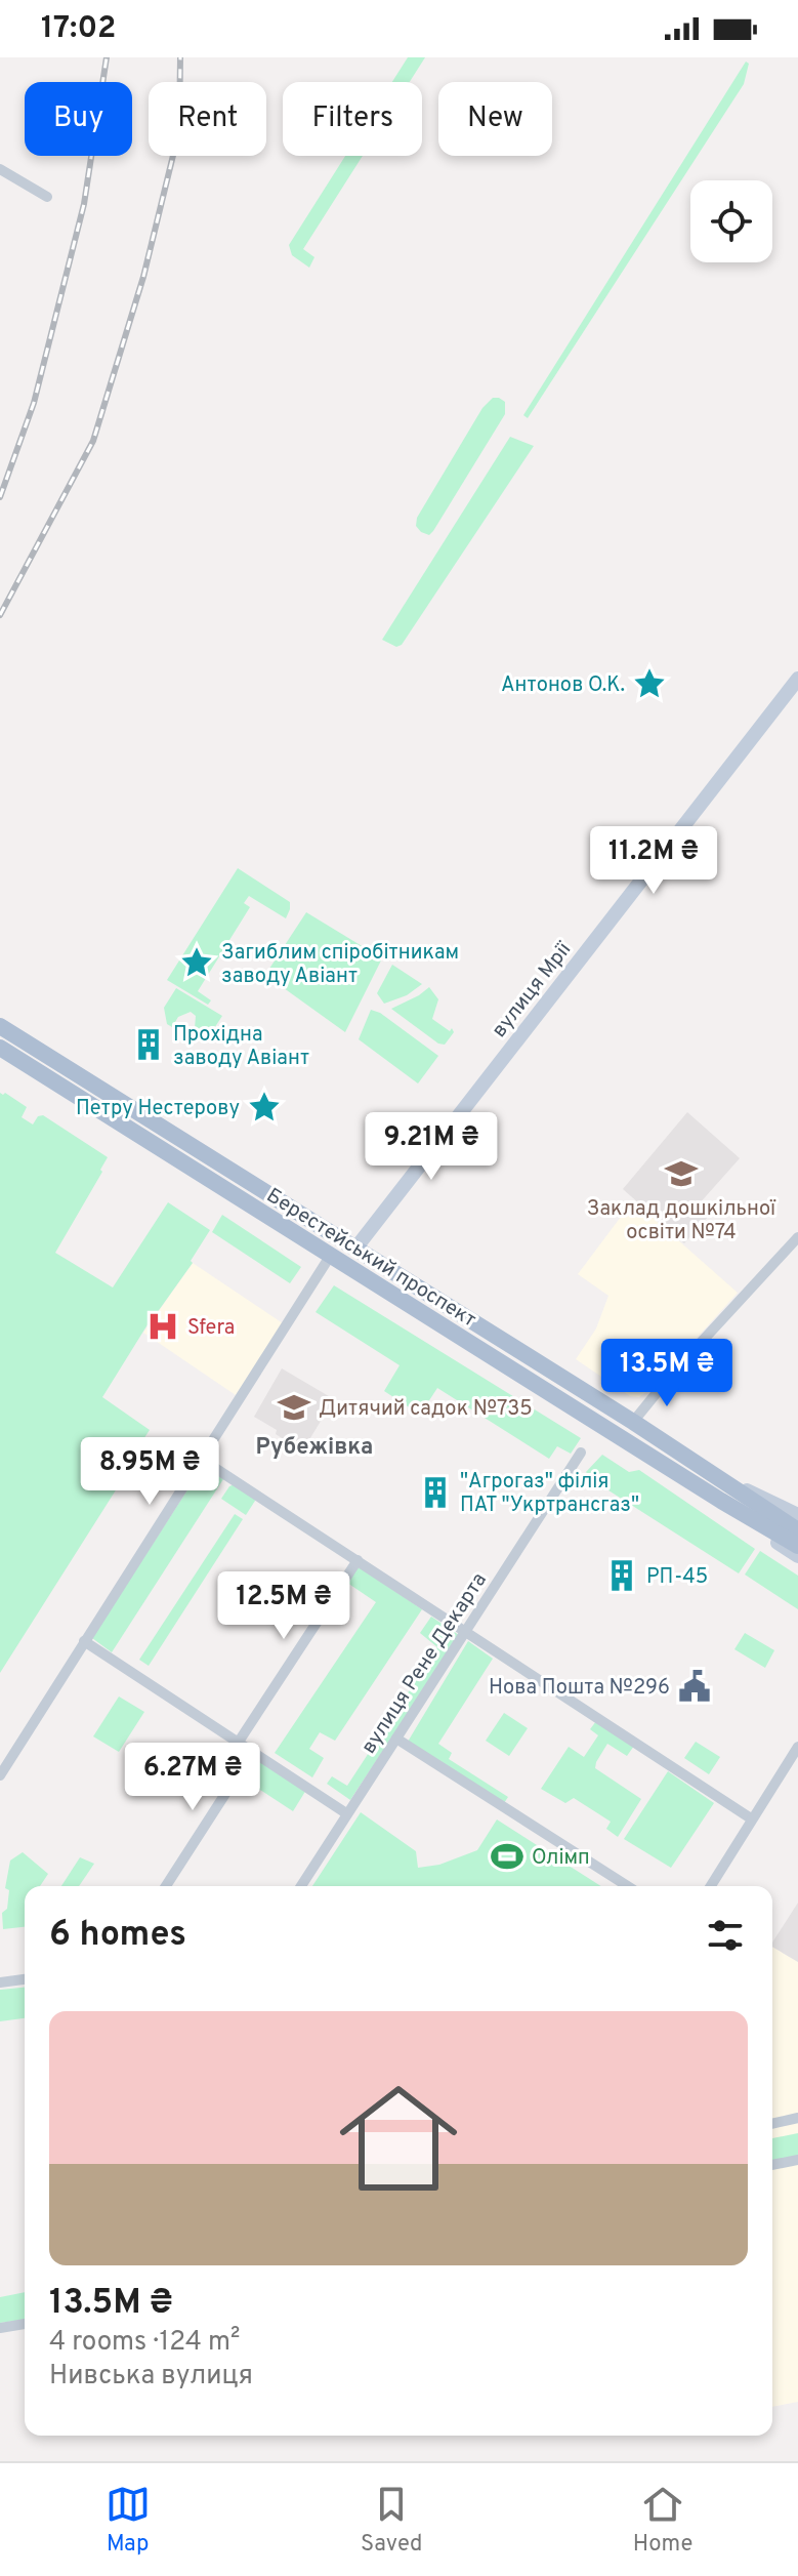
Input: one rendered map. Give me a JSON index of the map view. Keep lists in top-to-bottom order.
{
  "streets": {
    "main road": ["Берестейський проспект"],
    "street": ["вулиця Мрії", "вулиця Рене Декарта"]
  },
  "crossings": [
    ["вулиця Мрії", "Берестейський проспект"]
  ],
  "districts": ["Рубежівка"],
  "places": {
    "place": ["Антонов О.К.", "Загиблим спіробітникам заводу Авіант", "Петру Нестерову"],
    "building": ["Прохідна заводу Авіант", "\"Агрогаз\" філія ПАТ \"Укртрансгаз\"", "РП-45"],
    "school or university": ["Заклад дошкільної освіти №74", "Дитячий садок №735"],
    "hospital": ["Sfera"],
    "public building": ["Нова Пошта №296"],
    "sports": ["Олімп"]
  },
  "page": {
    "status": "17:02",
    "chip": [
      "Buy",
      "Rent",
      "Filters",
      "New"
    ],
    "price": [
      "11.2M ₴",
      "9.21M ₴",
      "13.5M ₴",
      "8.95M ₴",
      "12.5M ₴",
      "6.27M ₴"
    ],
    "heading": "6 homes",
    "list": [
      {
        "name": "13.5M ₴",
        "note": "4 rooms · 124 m² · Нивська вулиця"
      }
    ],
    "tabs": ["Map", "Saved", "Home"]
  }
}
